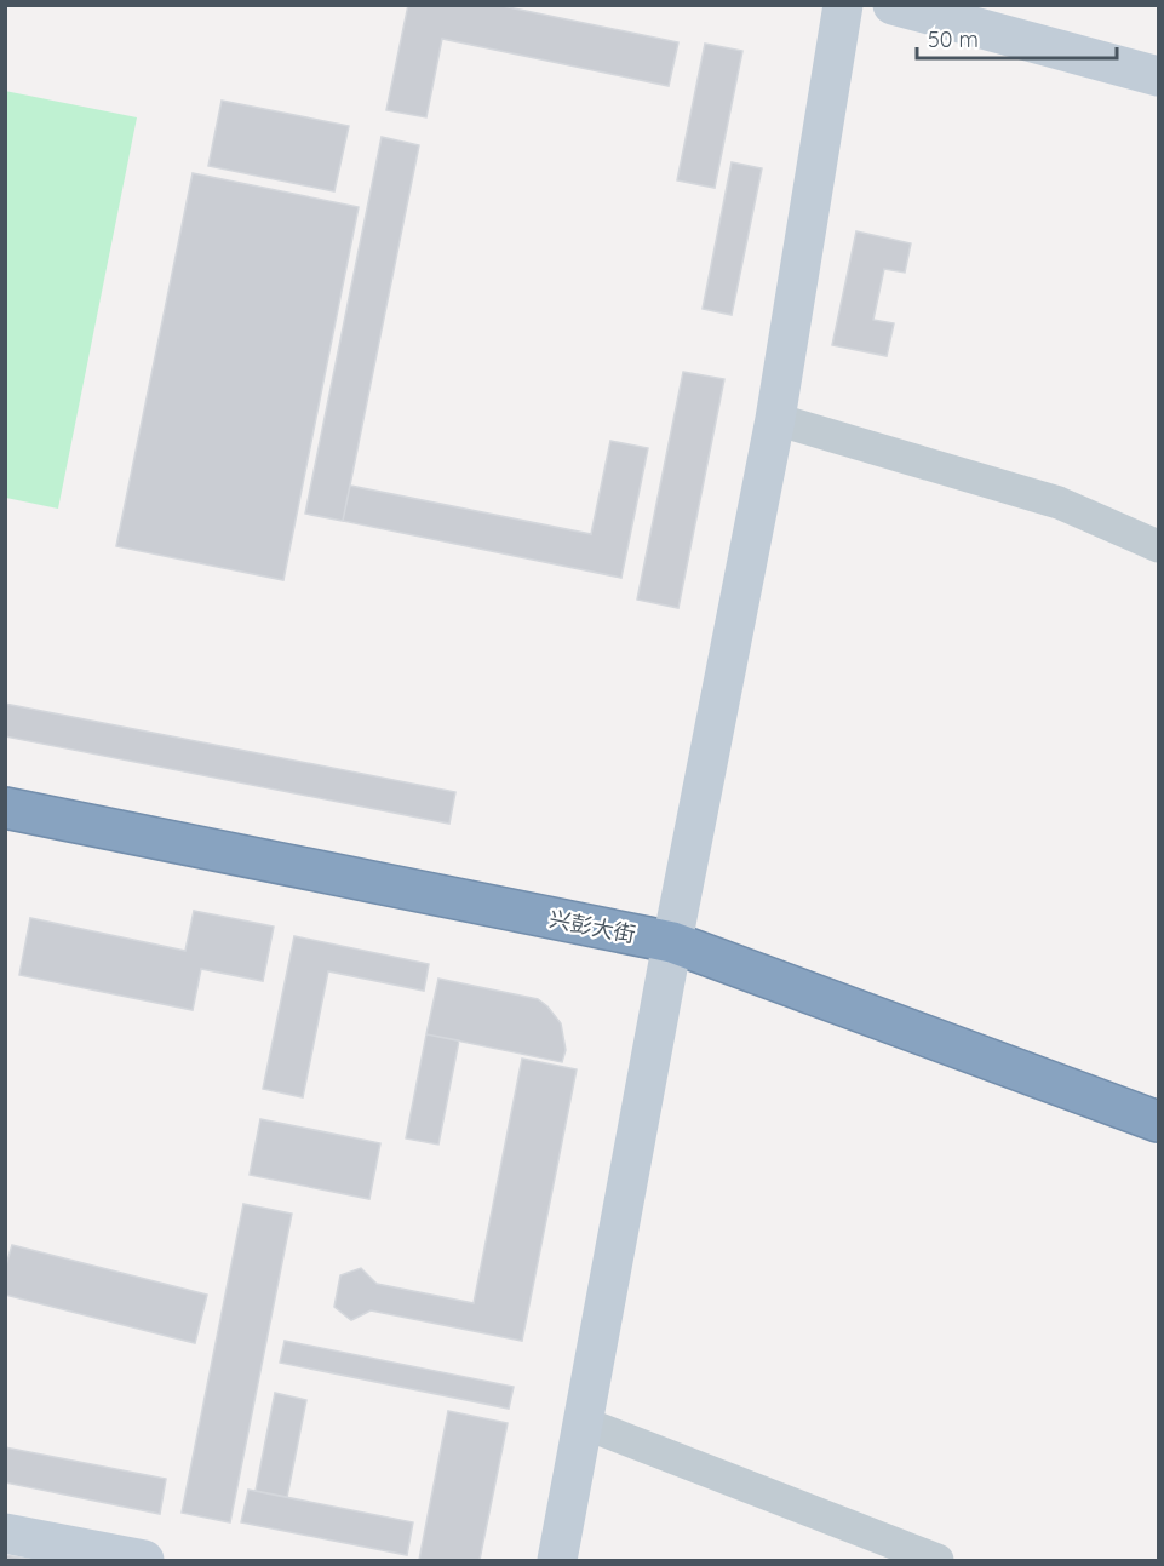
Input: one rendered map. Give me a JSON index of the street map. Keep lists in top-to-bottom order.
{
  "streets": {
    "highway": ["兴彭大街"]
  },
  "scale_bar": "50 m"
}
